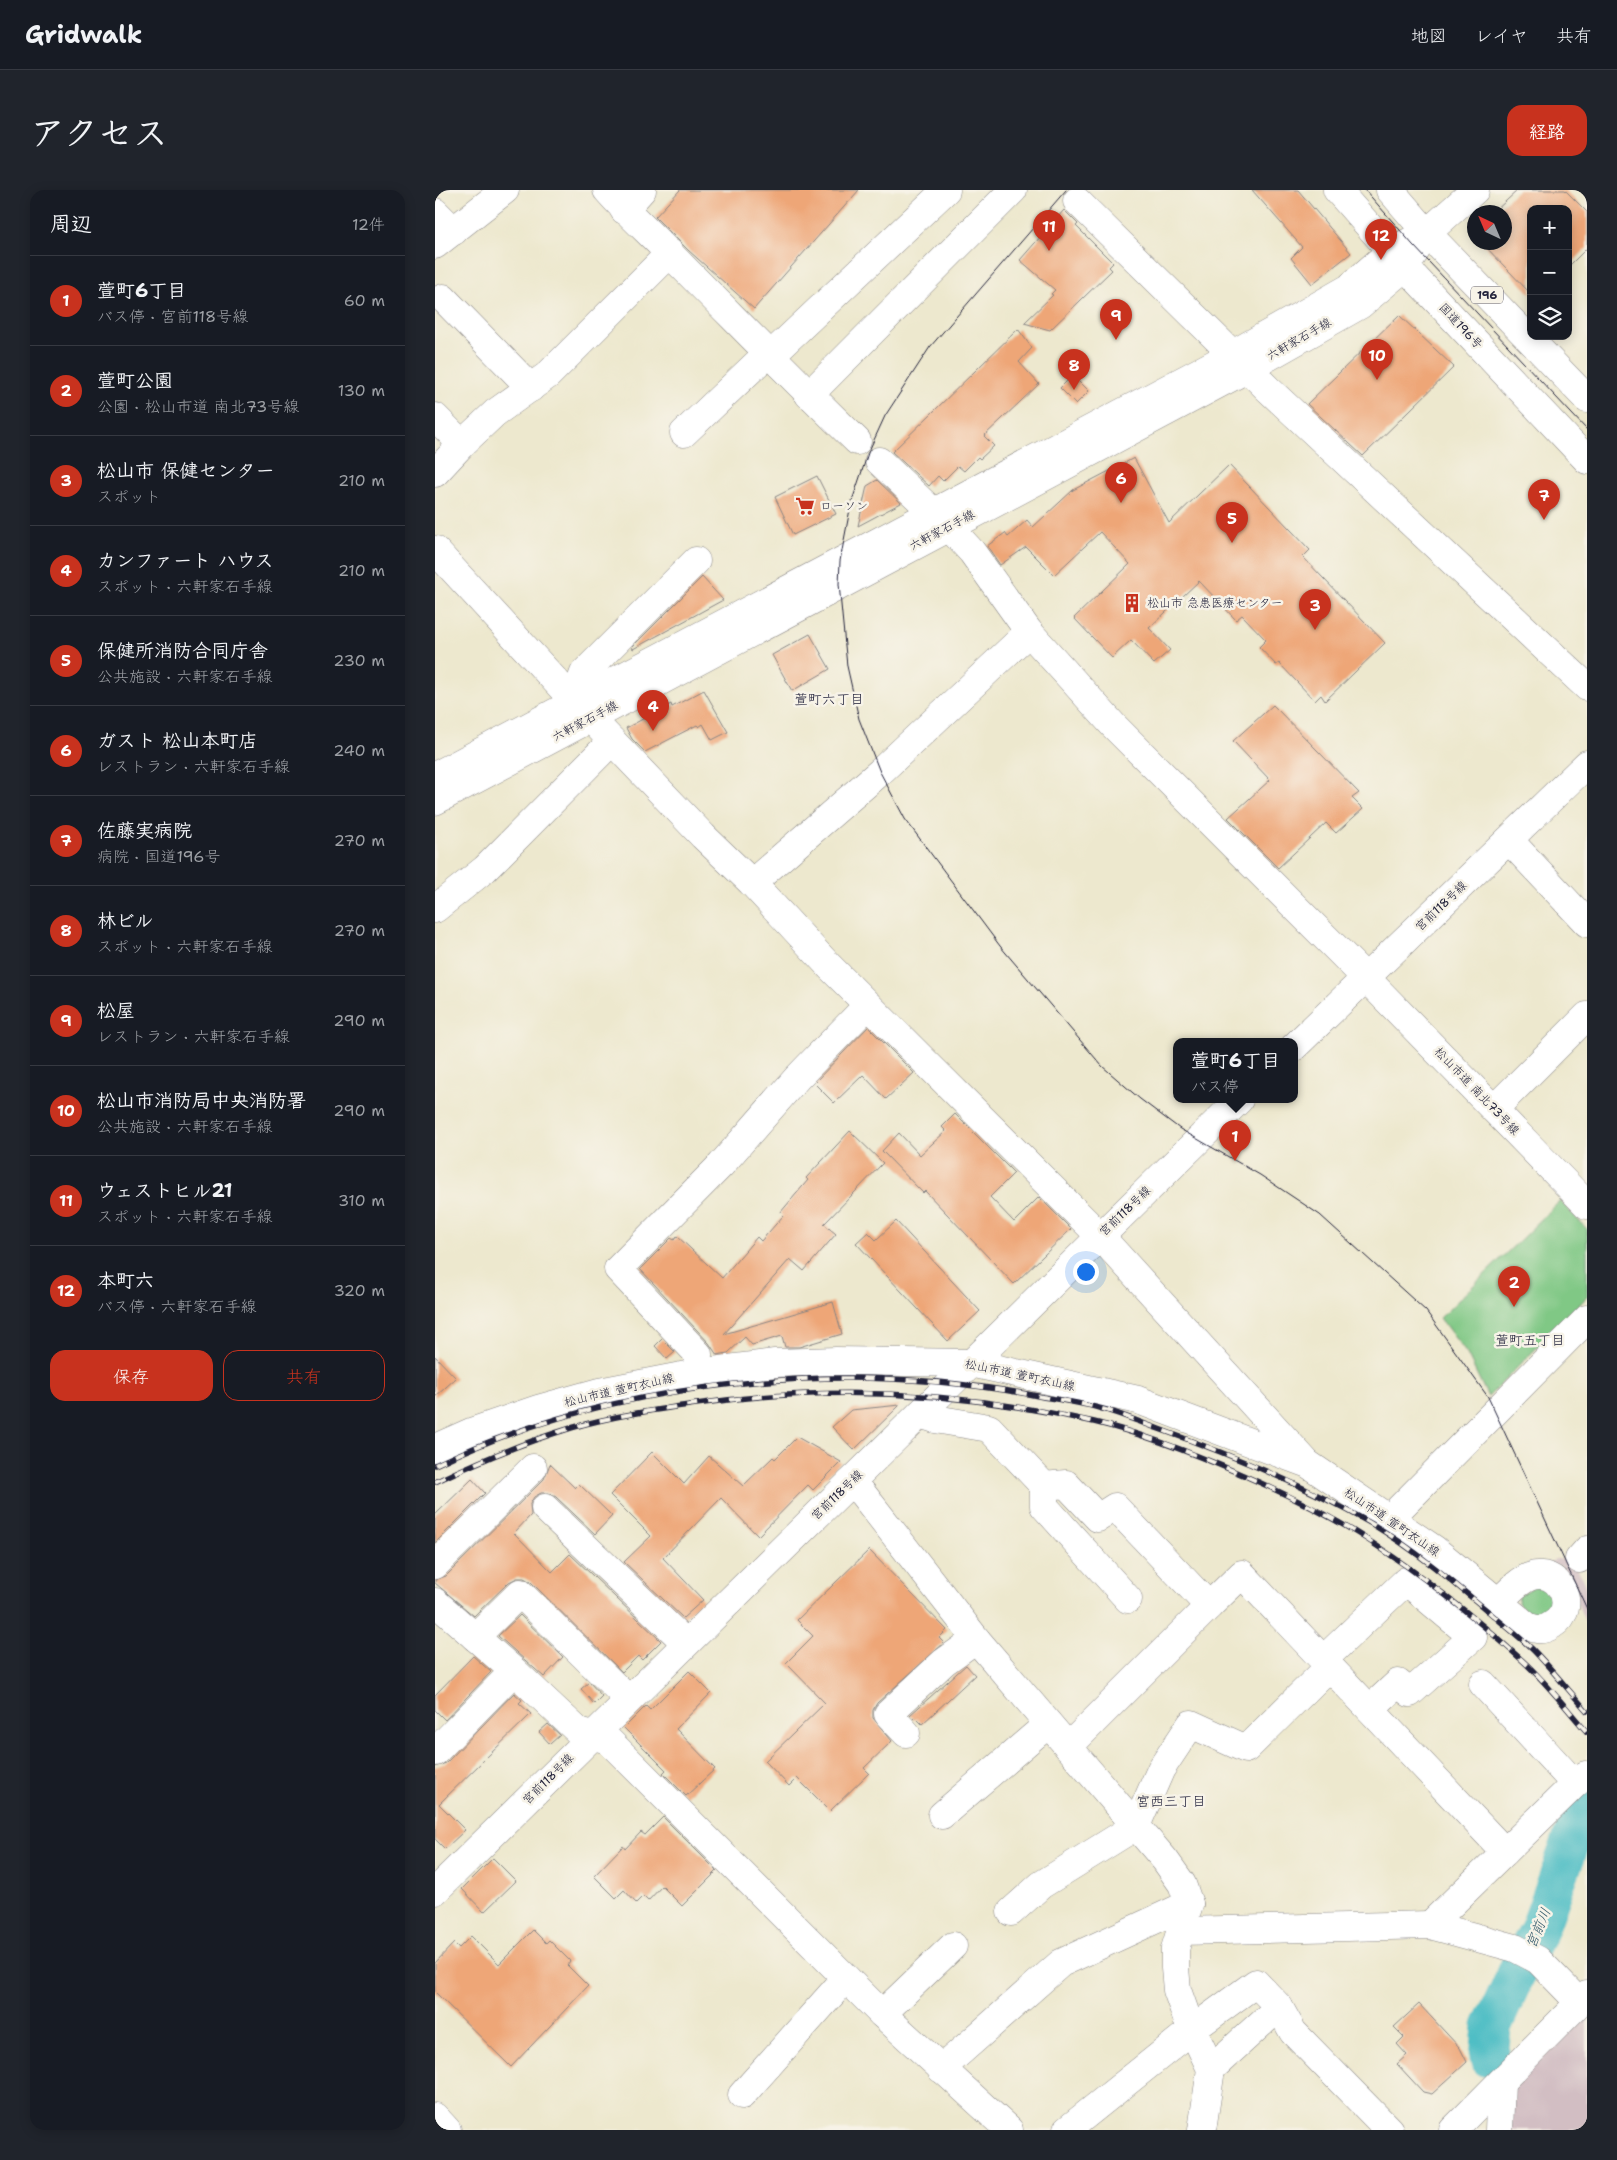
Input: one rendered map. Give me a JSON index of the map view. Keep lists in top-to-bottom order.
{
  "streets": {
    "main road": [
      "196",
      "国道196号",
      "六軒家石手線",
      "宮前118号線",
      "松山市道 南北73号線",
      "松山市道 萱町衣山線"
    ]
  },
  "crossings": [
    ["196", "六軒家石手線"],
    ["国道196号", "六軒家石手線"],
    ["六軒家石手線", "松山市道 南北73号線"],
    ["宮前118号線", "松山市道 南北73号線"],
    ["宮前118号線", "松山市道 萱町衣山線"]
  ],
  "districts": ["萱町六丁目", "萱町五丁目", "宮西三丁目"],
  "water": ["宮前川"],
  "places": {
    "supermarket": ["ローソン"],
    "building": ["松山市 急患医療センター"]
  },
  "north": "top left",
  "page": {
    "header": "Gridwalk",
    "nav": ["地図", "レイヤ", "共有"],
    "title": "アクセス",
    "buttons": [
      "経路",
      ["保存", "共有"]
    ],
    "heading": ["周辺", "12件"],
    "map_buttons": ["+", "−"],
    "pins": [
      "11",
      "12",
      "9",
      "10",
      "8",
      "6",
      "7",
      "5",
      "3",
      "4",
      "1",
      "2"
    ],
    "list": [
      {
        "mark": "1",
        "name": "萱町6丁目",
        "note": "バス停 · 宮前118号線",
        "value": "60 m"
      },
      {
        "mark": "2",
        "name": "萱町公園",
        "note": "公園 · 松山市道 南北73号線",
        "value": "130 m"
      },
      {
        "mark": "3",
        "name": "松山市 保健センター",
        "note": "スポット",
        "value": "210 m"
      },
      {
        "mark": "4",
        "name": "カンファート ハウス",
        "note": "スポット · 六軒家石手線",
        "value": "210 m"
      },
      {
        "mark": "5",
        "name": "保健所消防合同庁舎",
        "note": "公共施設 · 六軒家石手線",
        "value": "230 m"
      },
      {
        "mark": "6",
        "name": "ガスト 松山本町店",
        "note": "レストラン · 六軒家石手線",
        "value": "240 m"
      },
      {
        "mark": "7",
        "name": "佐藤実病院",
        "note": "病院 · 国道196号",
        "value": "270 m"
      },
      {
        "mark": "8",
        "name": "林ビル",
        "note": "スポット · 六軒家石手線",
        "value": "270 m"
      },
      {
        "mark": "9",
        "name": "松屋",
        "note": "レストラン · 六軒家石手線",
        "value": "290 m"
      },
      {
        "mark": "10",
        "name": "松山市消防局中央消防署",
        "note": "公共施設 · 六軒家石手線",
        "value": "290 m"
      },
      {
        "mark": "11",
        "name": "ウェストヒル21",
        "note": "スポット · 六軒家石手線",
        "value": "310 m"
      },
      {
        "mark": "12",
        "name": "本町六",
        "note": "バス停 · 六軒家石手線",
        "value": "320 m"
      }
    ],
    "popup": ["萱町6丁目", "バス停"]
  }
}
